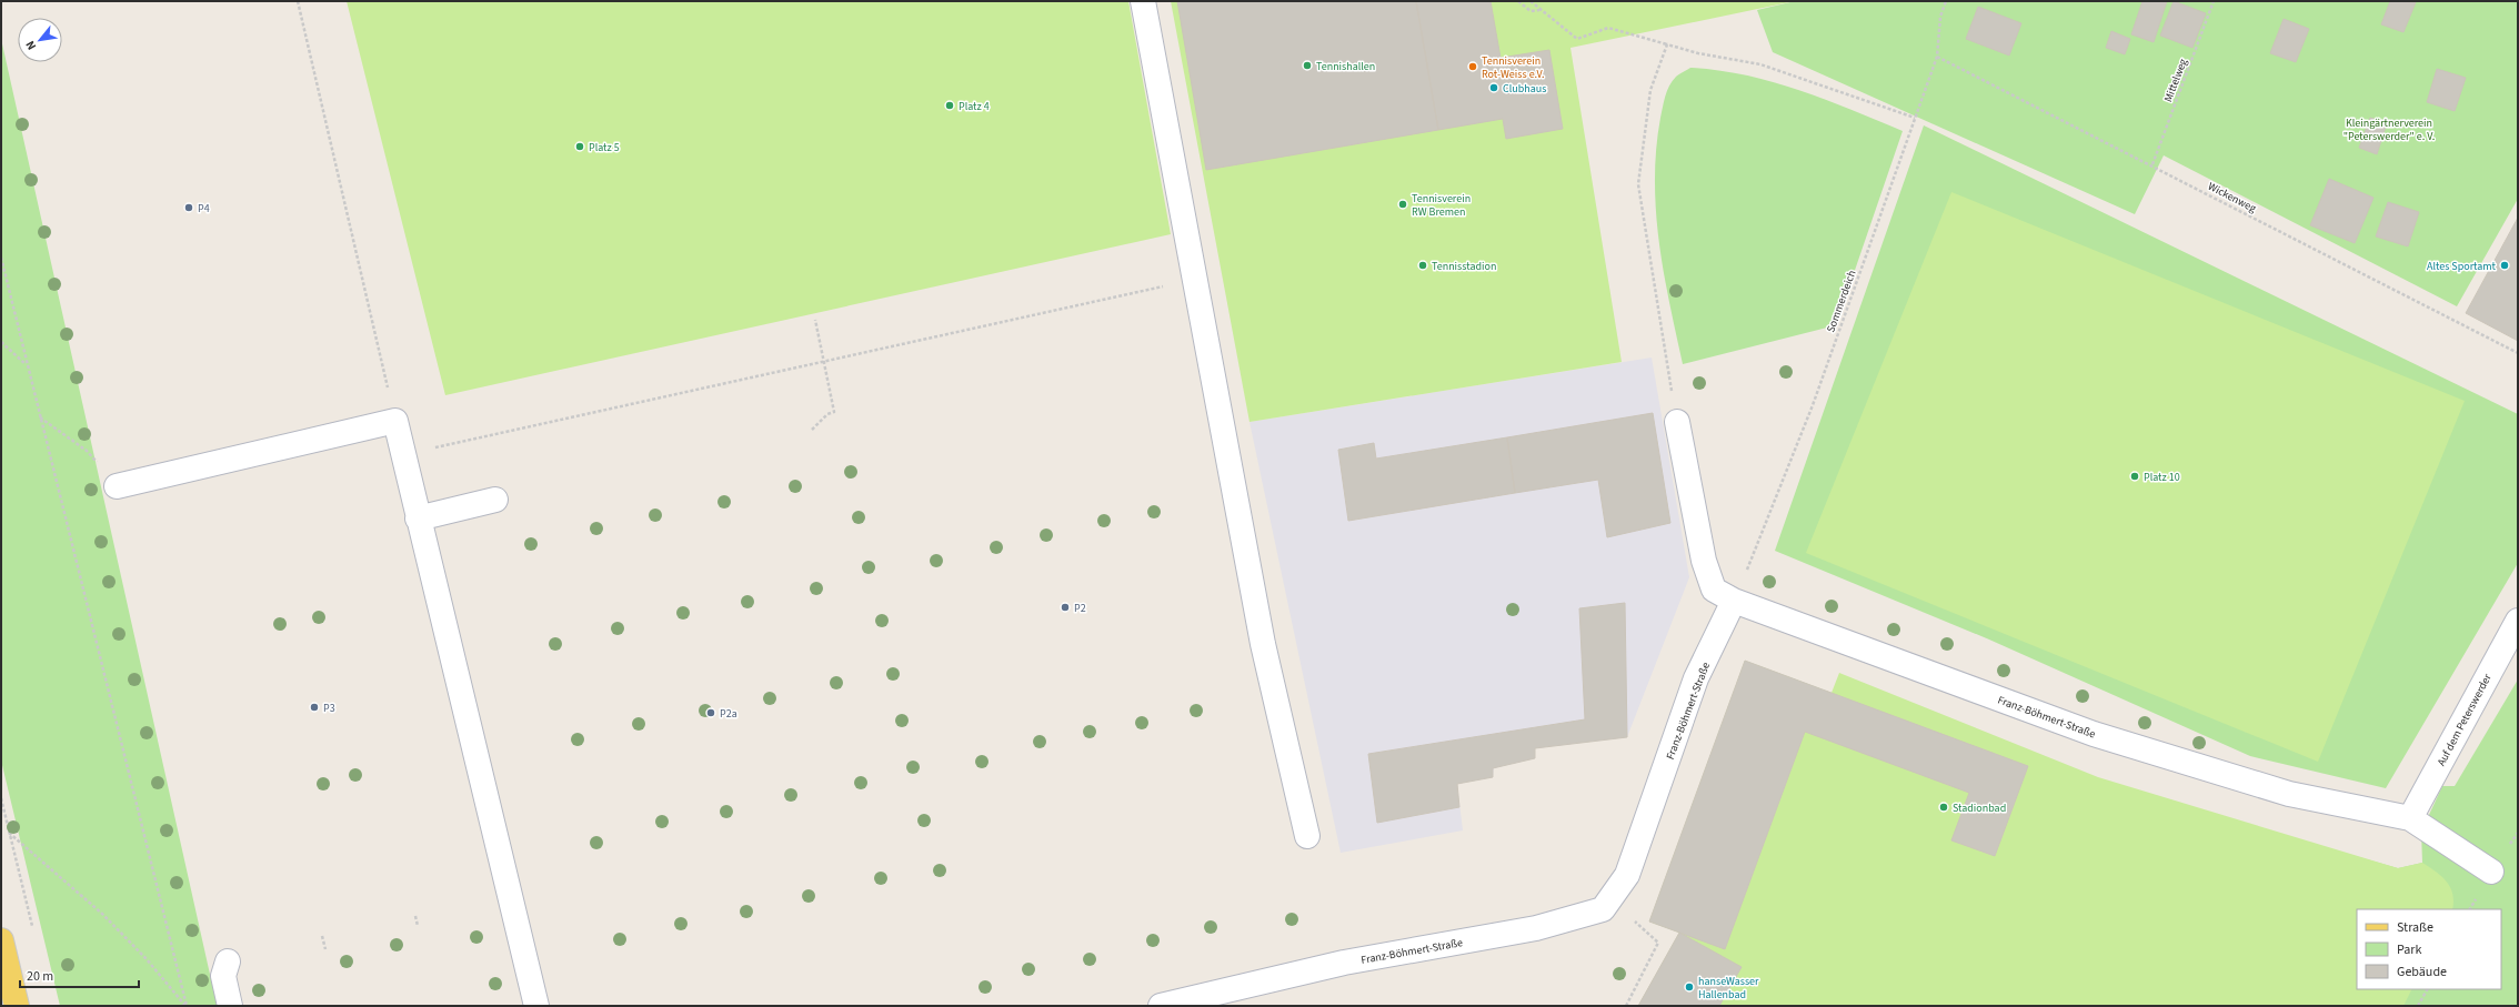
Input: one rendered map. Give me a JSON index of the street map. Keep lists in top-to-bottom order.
{
  "streets": {
    "street": ["Franz-Böhmert-Straße", "Auf dem Peterswerder"],
    "path": ["Mittelweg", "Wickenweg", "Sommerdeich"]
  },
  "crossings": [
    ["Mittelweg", "Wickenweg"],
    ["Wickenweg", "Sommerdeich"],
    ["Sommerdeich", "Franz-Böhmert-Straße"],
    ["Franz-Böhmert-Straße", "Auf dem Peterswerder"]
  ],
  "parks": ["Kleingärtnerverein \"Peterswerder\" e. V."],
  "places": [
    "Tennishallen",
    "Tennisverein Rot-Weiss e.V.",
    "Clubhaus",
    "Platz 4",
    "Platz 5",
    "Tennisverein RW Bremen",
    "P4",
    "Tennisstadion",
    "Altes Sportamt",
    "Platz 10",
    "P2",
    "P3",
    "P2a",
    "Stadionbad",
    "hanseWasser Hallenbad"
  ],
  "legend": ["Straße", "Park", "Gebäude"],
  "scale_bar": "20 m",
  "north": "bottom left"
}
